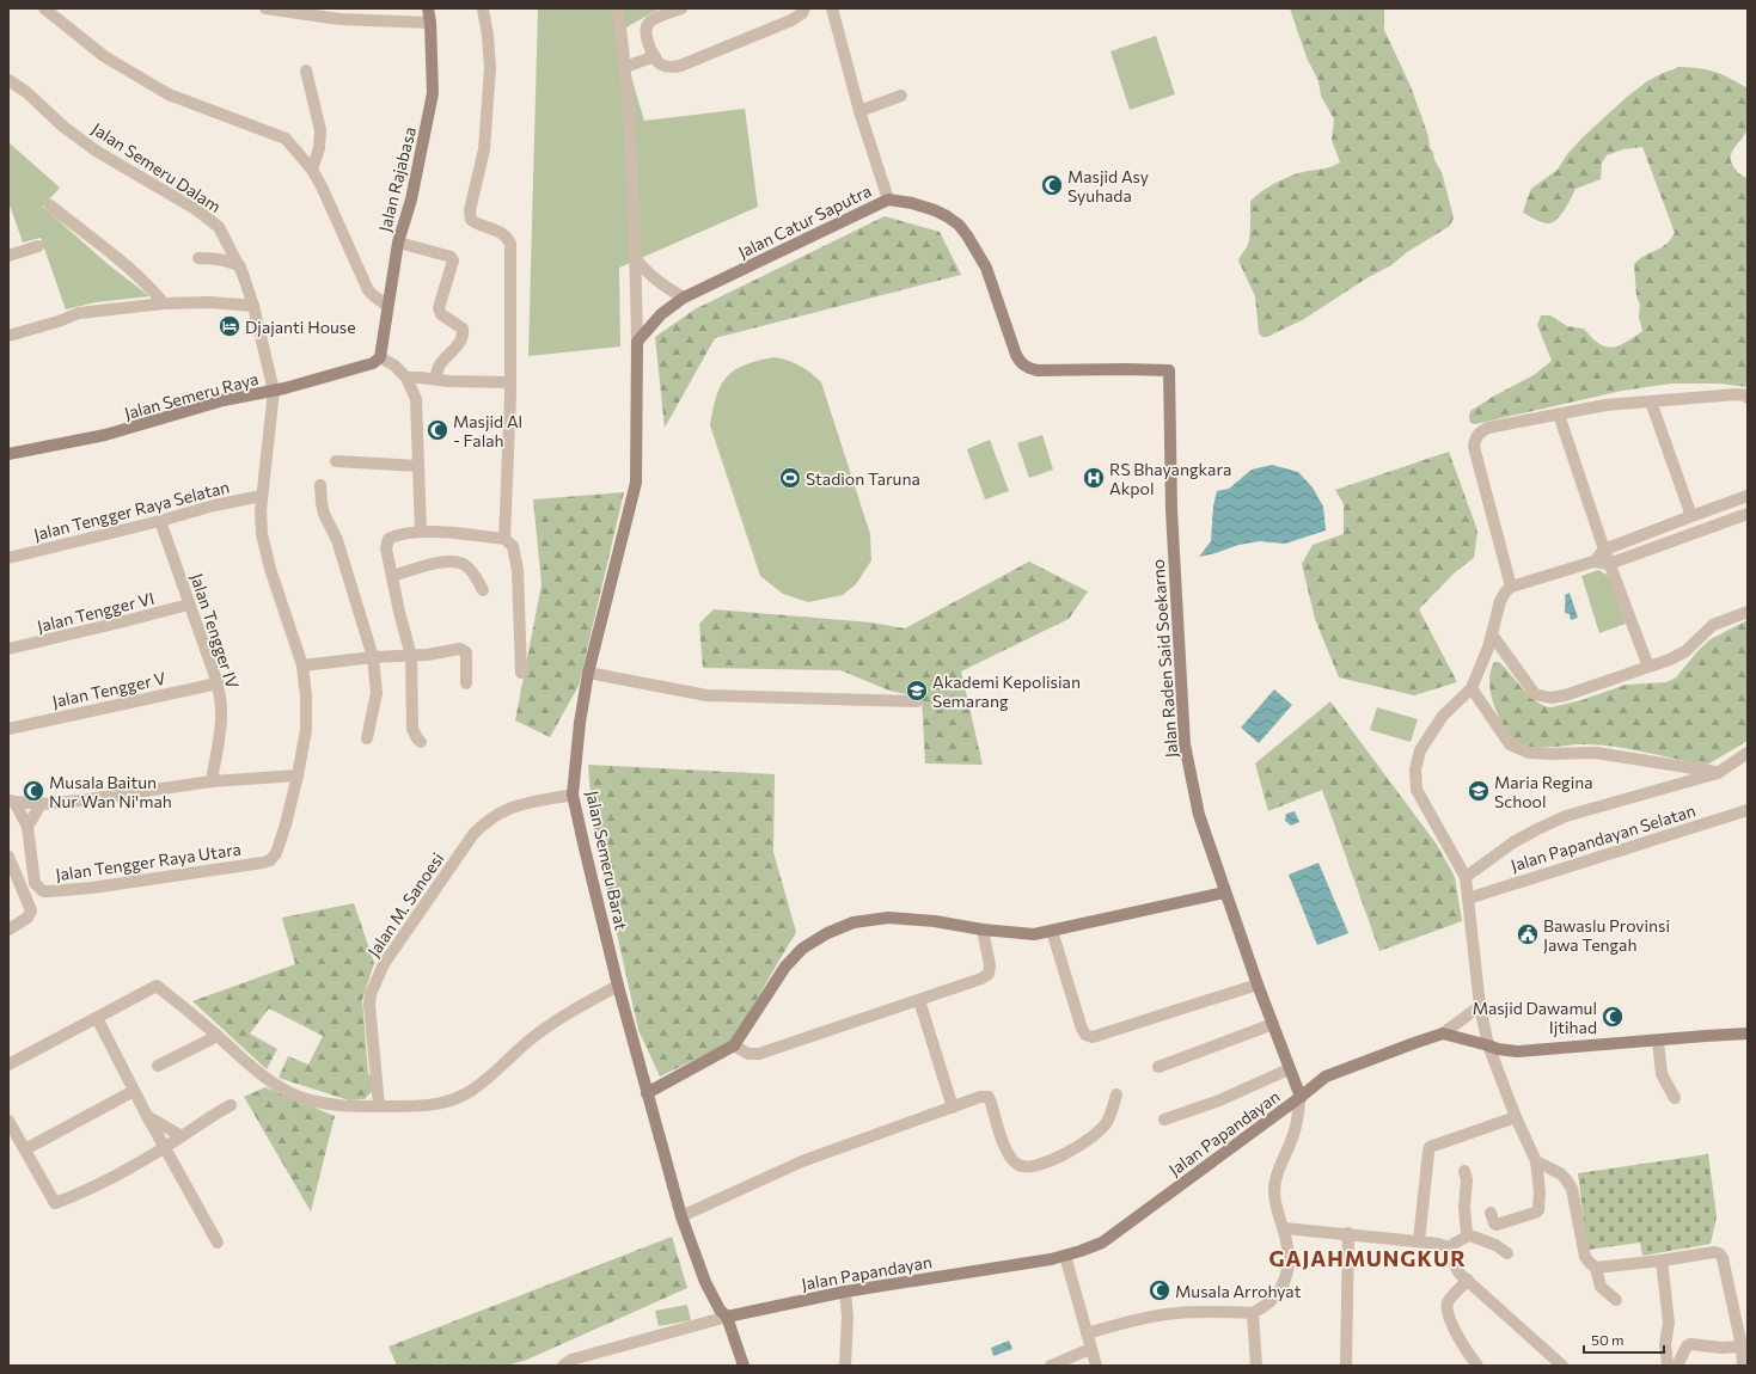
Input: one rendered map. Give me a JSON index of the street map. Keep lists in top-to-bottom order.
{
  "streets": {
    "street": [
      "Jalan Semeru Dalam",
      "Jalan Rajabasa",
      "Jalan Catur Saputra",
      "Jalan Semeru Raya",
      "Jalan Tengger Raya Selatan",
      "Jalan Tengger VI",
      "Jalan Tengger IV",
      "Jalan Raden Said Soekarno",
      "Jalan Tengger V",
      "Jalan Papandayan Selatan",
      "Jalan Semeru Barat",
      "Jalan Tengger Raya Utara",
      "Jalan M. Sanoesi",
      "Jalan Papandayan"
    ]
  },
  "crossings": [
    ["Jalan Semeru Dalam", "Jalan Semeru Raya"],
    ["Jalan Semeru Dalam", "Jalan Tengger Raya Selatan"],
    ["Jalan Semeru Dalam", "Jalan Tengger Raya Utara"],
    ["Jalan Rajabasa", "Jalan Semeru Raya"],
    ["Jalan Catur Saputra", "Jalan Raden Said Soekarno"],
    ["Jalan Catur Saputra", "Jalan Semeru Barat"],
    ["Jalan Tengger Raya Selatan", "Jalan Tengger IV"],
    ["Jalan Tengger VI", "Jalan Tengger IV"],
    ["Jalan Tengger IV", "Jalan Tengger V"],
    ["Jalan Raden Said Soekarno", "Jalan Papandayan"],
    ["Jalan Semeru Barat", "Jalan M. Sanoesi"],
    ["Jalan Semeru Barat", "Jalan Papandayan"]
  ],
  "districts": ["GAJAHMUNGKUR"],
  "places": {
    "mosque": [
      "Masjid Asy Syuhada",
      "Masjid Al - Falah",
      "Musala Baitun Nur Wan Ni'mah",
      "Masjid Dawamul Ijtihad",
      "Musala Arrohyat"
    ],
    "hotel": ["Djajanti House"],
    "sports": ["Stadion Taruna"],
    "hospital": ["RS Bhayangkara Akpol"],
    "school or university": ["Akademi Kepolisian Semarang", "Maria Regina School"],
    "public building": ["Bawaslu Provinsi Jawa Tengah"]
  },
  "scale_bar": "50 m"
}
